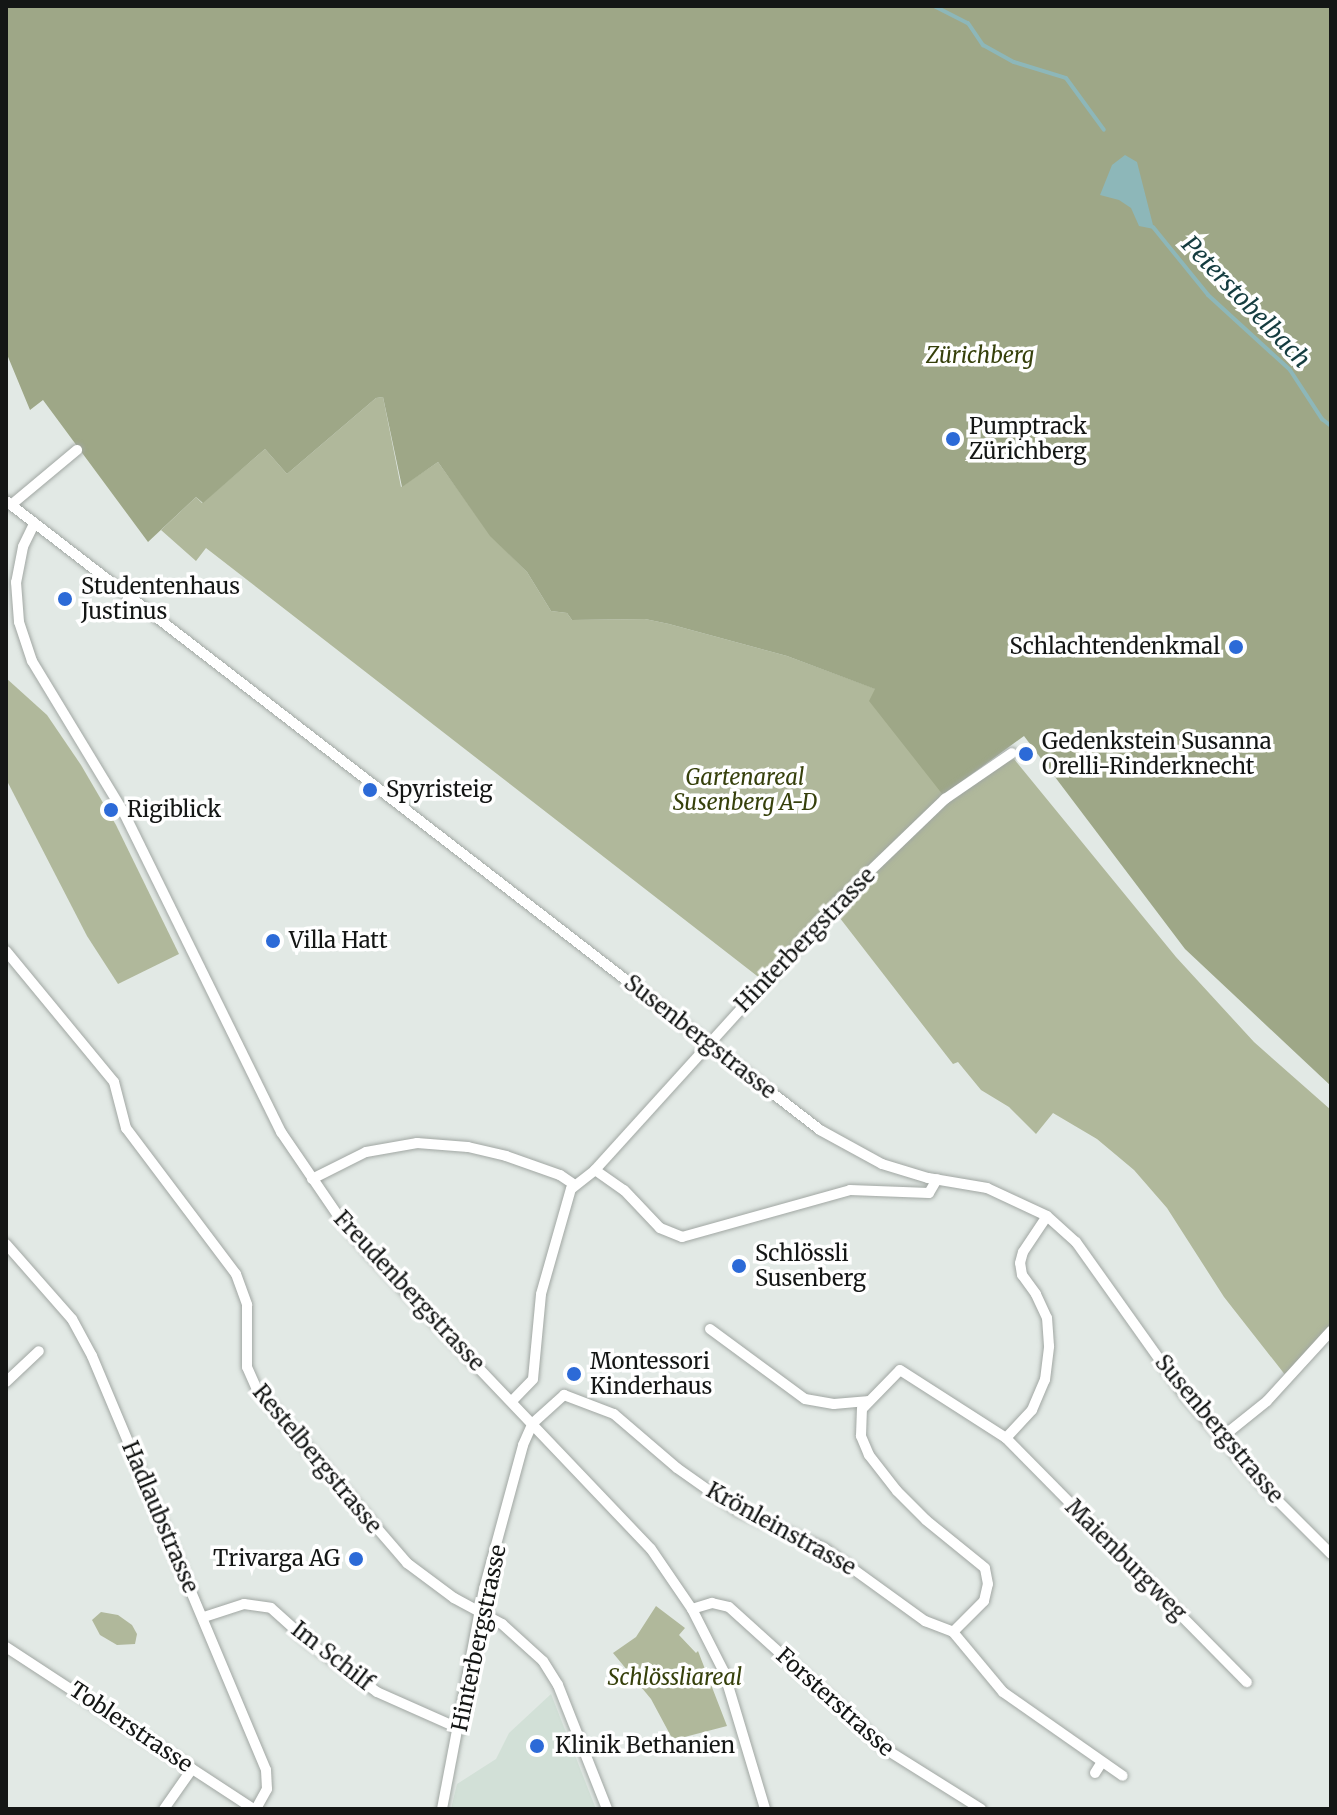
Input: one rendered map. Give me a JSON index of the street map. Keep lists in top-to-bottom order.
{
  "streets": {
    "street": [
      "Hinterbergstrasse",
      "Susenbergstrasse",
      "Freudenbergstrasse",
      "Restelbergstrasse",
      "Hadlaubstrasse",
      "Krönleinstrasse",
      "Maienburgweg",
      "Im Schilf",
      "Forsterstrasse",
      "Toblerstrasse"
    ]
  },
  "crossings": [
    ["Hinterbergstrasse", "Susenbergstrasse"],
    ["Hinterbergstrasse", "Freudenbergstrasse"],
    ["Hinterbergstrasse", "Restelbergstrasse"],
    ["Hinterbergstrasse", "Krönleinstrasse"],
    ["Hinterbergstrasse", "Im Schilf"],
    ["Susenbergstrasse", "Freudenbergstrasse"],
    ["Freudenbergstrasse", "Krönleinstrasse"],
    ["Freudenbergstrasse", "Forsterstrasse"],
    ["Hadlaubstrasse", "Im Schilf"],
    ["Hadlaubstrasse", "Toblerstrasse"]
  ],
  "water": ["Peterstobelbach"],
  "parks": ["Zürichberg", "Gartenareal Susenberg A-D", "Schlössliareal"],
  "places": [
    "Pumptrack Zürichberg",
    "Studentenhaus Justinus",
    "Schlachtendenkmal",
    "Gedenkstein Susanna Orelli-Rinderknecht",
    "Spyristeig",
    "Rigiblick",
    "Villa Hatt",
    "Schlössli Susenberg",
    "Montessori Kinderhaus",
    "Trivarga AG",
    "Klinik Bethanien"
  ]
}
